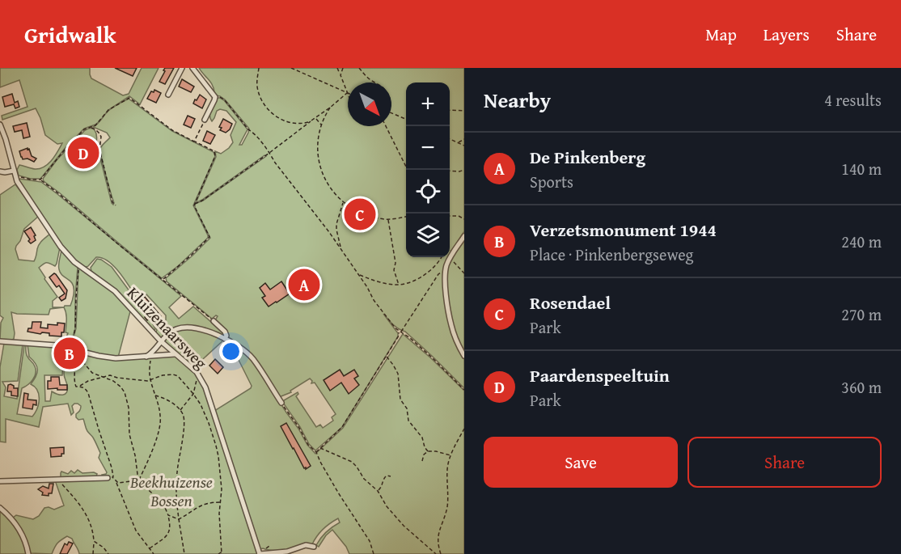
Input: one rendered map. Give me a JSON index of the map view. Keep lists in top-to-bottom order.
{
  "streets": {
    "street": ["Kluizenaarsweg"]
  },
  "parks": ["Beekhuizense Bossen"],
  "north": "bottom right",
  "page": {
    "header": "Gridwalk",
    "nav": ["Map", "Layers", "Share"],
    "heading": ["Nearby", "4 results"],
    "map_buttons": ["+", "−"],
    "list": [
      {
        "mark": "A",
        "name": "De Pinkenberg",
        "note": "Sports",
        "value": "140 m"
      },
      {
        "mark": "B",
        "name": "Verzetsmonument 1944",
        "note": "Place · Pinkenbergseweg",
        "value": "240 m"
      },
      {
        "mark": "C",
        "name": "Rosendael",
        "note": "Park",
        "value": "270 m"
      },
      {
        "mark": "D",
        "name": "Paardenspeeltuin",
        "note": "Park",
        "value": "360 m"
      }
    ],
    "pins": [
      "D",
      "C",
      "A",
      "B"
    ],
    "buttons": ["Save", "Share"]
  }
}
